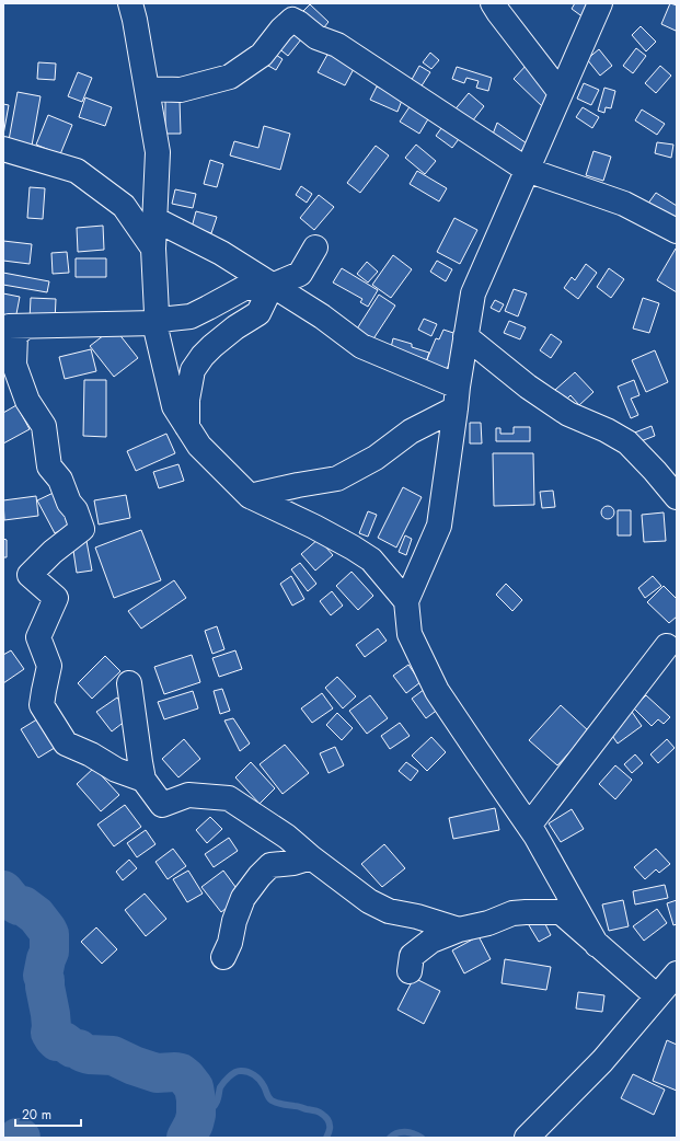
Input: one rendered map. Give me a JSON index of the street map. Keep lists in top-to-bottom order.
{
  "scale_bar": "20 m"
}
